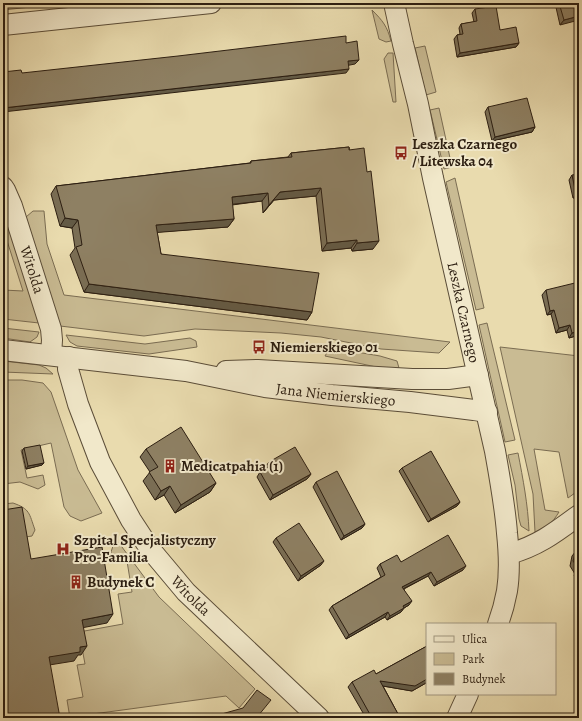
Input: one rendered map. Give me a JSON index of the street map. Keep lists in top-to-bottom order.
{
  "streets": {
    "street": ["Witolda", "Leszka Czarnego", "Jana Niemierskiego"]
  },
  "crossings": [
    ["Witolda", "Jana Niemierskiego"],
    ["Leszka Czarnego", "Jana Niemierskiego"]
  ],
  "places": {
    "bus stop": ["Leszka Czarnego / Litewska 04", "Niemierskiego 01"],
    "building": ["Medicatpahia (1)", "Budynek C"],
    "hospital": ["Szpital Specjalistyczny Pro-Familia"]
  },
  "legend": ["Ulica", "Park", "Budynek"]
}
